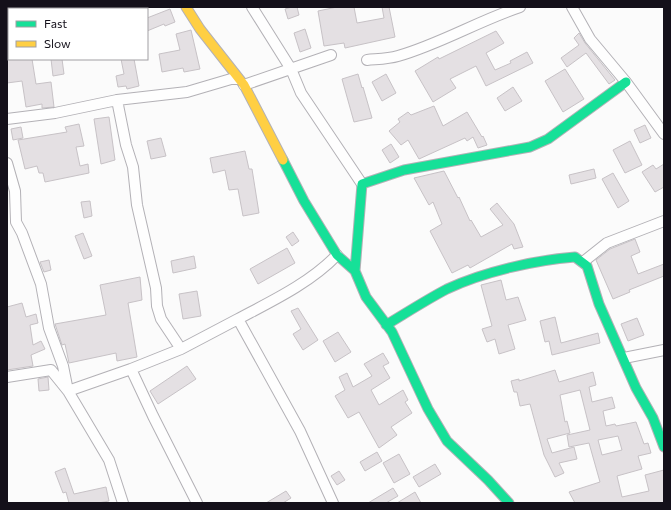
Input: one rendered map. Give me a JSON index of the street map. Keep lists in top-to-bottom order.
{
  "legend": ["Fast", "Slow"]
}
